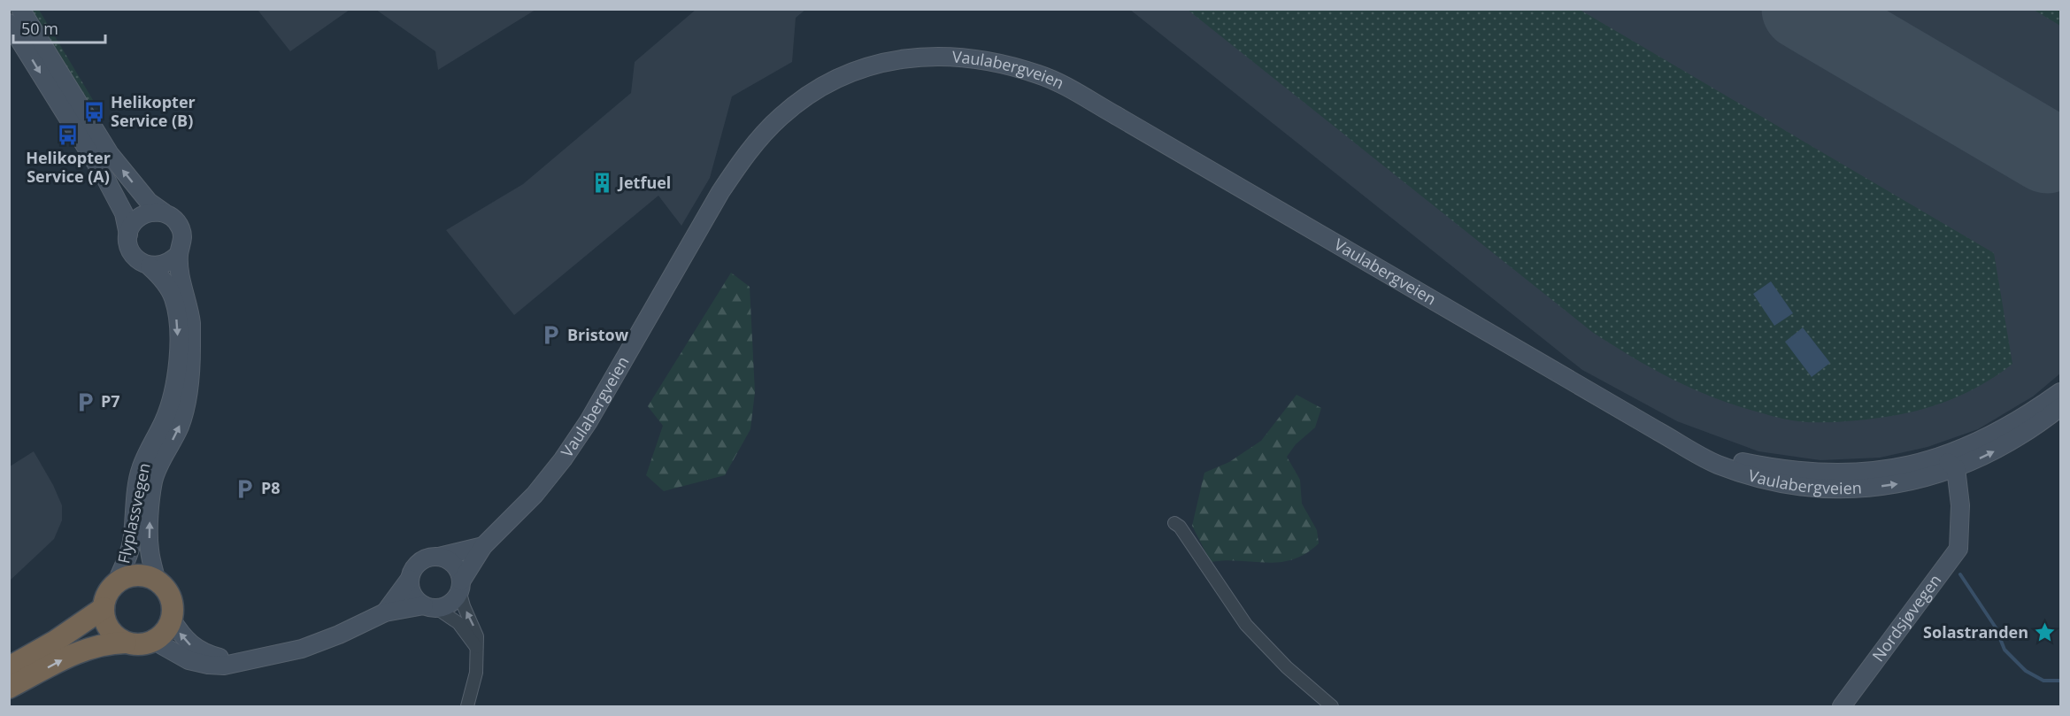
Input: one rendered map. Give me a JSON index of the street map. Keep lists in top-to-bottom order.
{
  "streets": {
    "main road": ["Vaulabergveien", "Flyplassvegen", "Nordsjøvegen"]
  },
  "places": {
    "bus stop": ["Helikopter Service (B)", "Helikopter Service (A)"],
    "building": ["Jetfuel"],
    "parking": ["Bristow", "P7", "P8"],
    "place": ["Solastranden"]
  },
  "scale_bar": "50 m"
}
